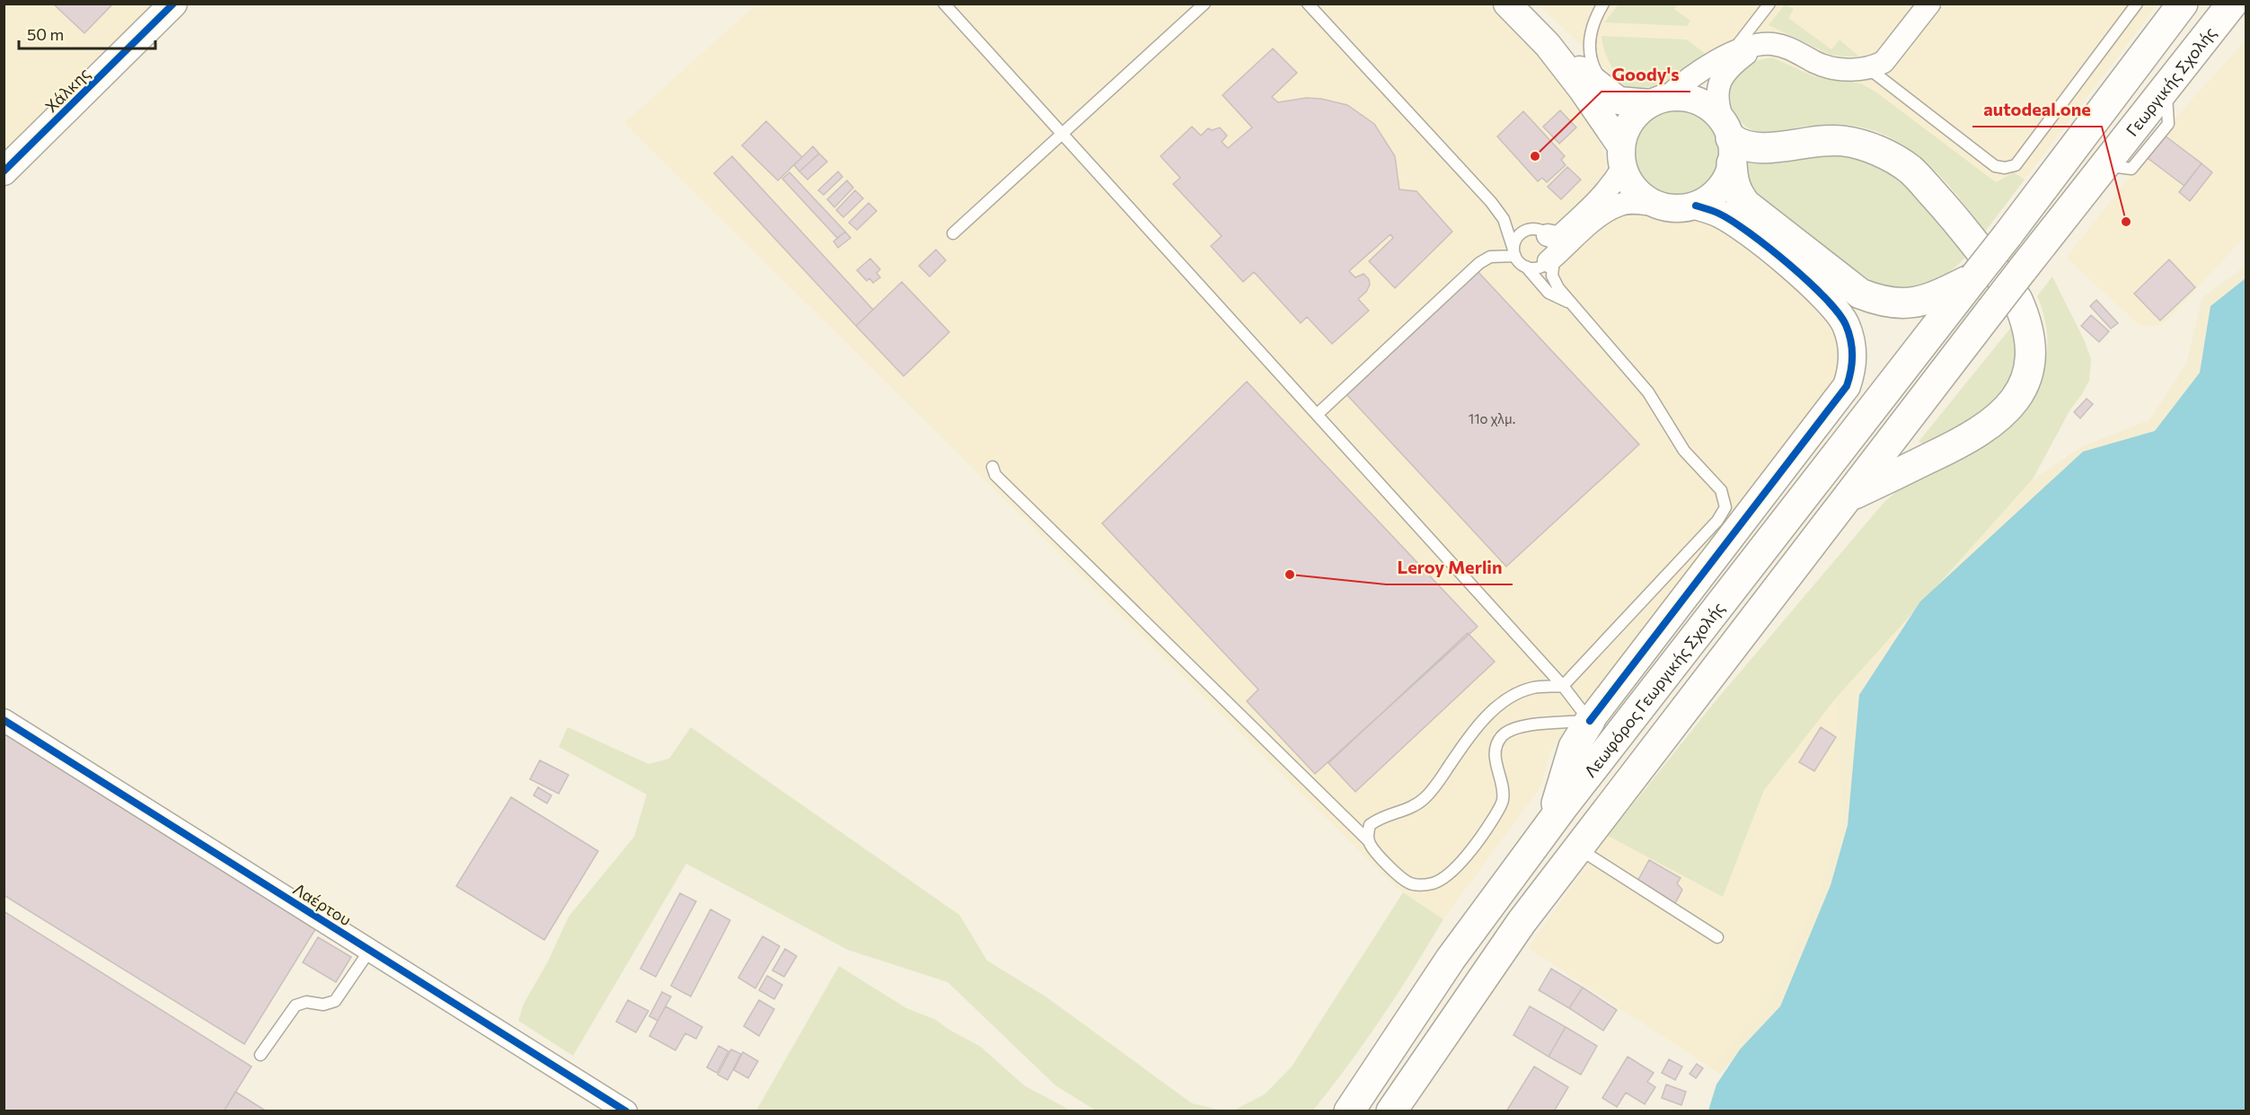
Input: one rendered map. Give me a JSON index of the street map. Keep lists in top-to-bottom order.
{
  "streets": {
    "main road": ["Γεωργικής Σχολής", "Λεωφόρος Γεωργικής Σχολής"],
    "street": ["Χάλκης", "Λαέρτου"]
  },
  "places": ["Goody's", "autodeal.one", "Leroy Merlin"],
  "house_numbers": ["11o χλμ."],
  "scale_bar": "50 m"
}
